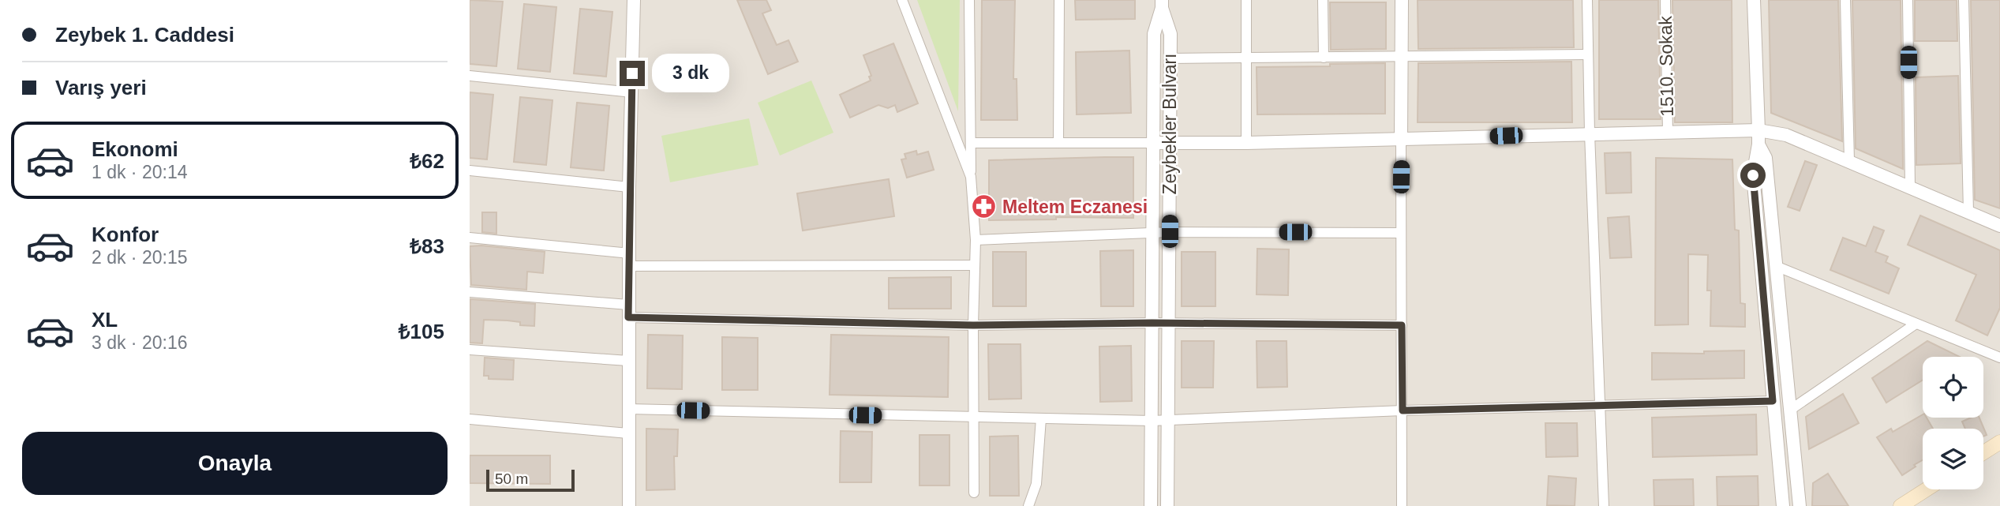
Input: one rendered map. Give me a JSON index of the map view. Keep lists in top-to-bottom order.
{
  "streets": {
    "street": ["1510. Sokak", "Zeybekler Bulvarı"]
  },
  "places": {
    "pharmacy": ["Meltem Eczanesi"]
  },
  "scale_bar": "50 m",
  "page": {
    "banner": ["Zeybek 1. Caddesi", "Varış yeri"],
    "bubble": "3 dk",
    "list": [
      {
        "name": "Ekonomi",
        "note": "1 dk · 20:14",
        "value": "₺62"
      },
      {
        "name": "Konfor",
        "note": "2 dk · 20:15",
        "value": "₺83"
      },
      {
        "name": "XL",
        "note": "3 dk · 20:16",
        "value": "₺105"
      }
    ],
    "buttons": "Onayla",
    "scale": "50 m"
  }
}
